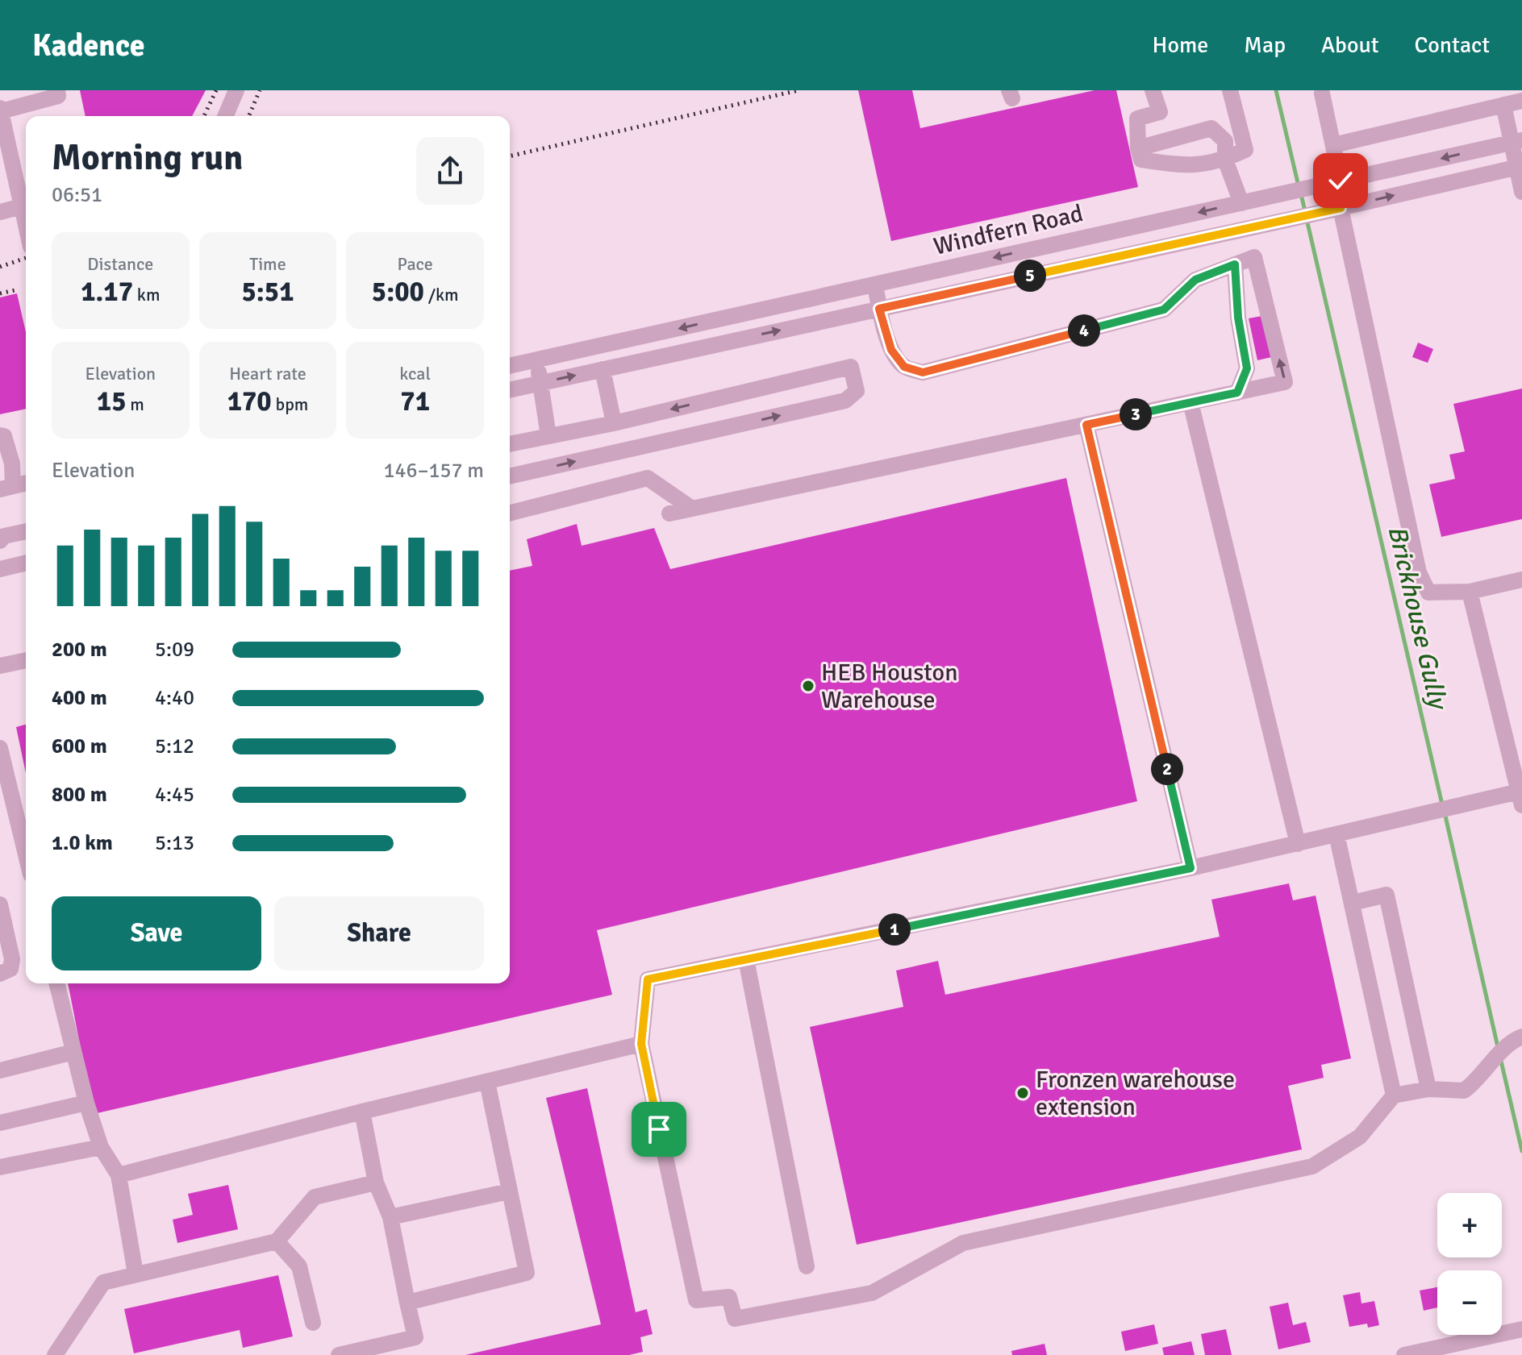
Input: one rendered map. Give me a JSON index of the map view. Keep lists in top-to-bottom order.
{
  "streets": {
    "street": ["Windfern Road"]
  },
  "water": ["Brickhouse Gully"],
  "places": ["HEB Houston Warehouse", "Fronzen warehouse extension"],
  "page": {
    "header": "Kadence",
    "nav": [
      "Home",
      "Map",
      "About",
      "Contact"
    ],
    "heading": ["Morning run", "06:51"],
    "stats": [
      ["Distance", "1.17 km"],
      ["Time", "5:51"],
      ["Pace", "5:00 /km"],
      ["Elevation", "15 m"],
      ["Heart rate", "170 bpm"],
      ["kcal", "71"]
    ],
    "pins": [
      "5",
      "4",
      "3",
      "2",
      "1"
    ],
    "chart": ["Elevation", "146–157 m"],
    "list": [
      {
        "name": "200 m",
        "note": "5:09"
      },
      {
        "name": "400 m",
        "note": "4:40"
      },
      {
        "name": "600 m",
        "note": "5:12"
      },
      {
        "name": "800 m",
        "note": "4:45"
      },
      {
        "name": "1.0 km",
        "note": "5:13"
      }
    ],
    "buttons": ["Save", "Share"],
    "map_buttons": ["+", "−"]
  }
}
